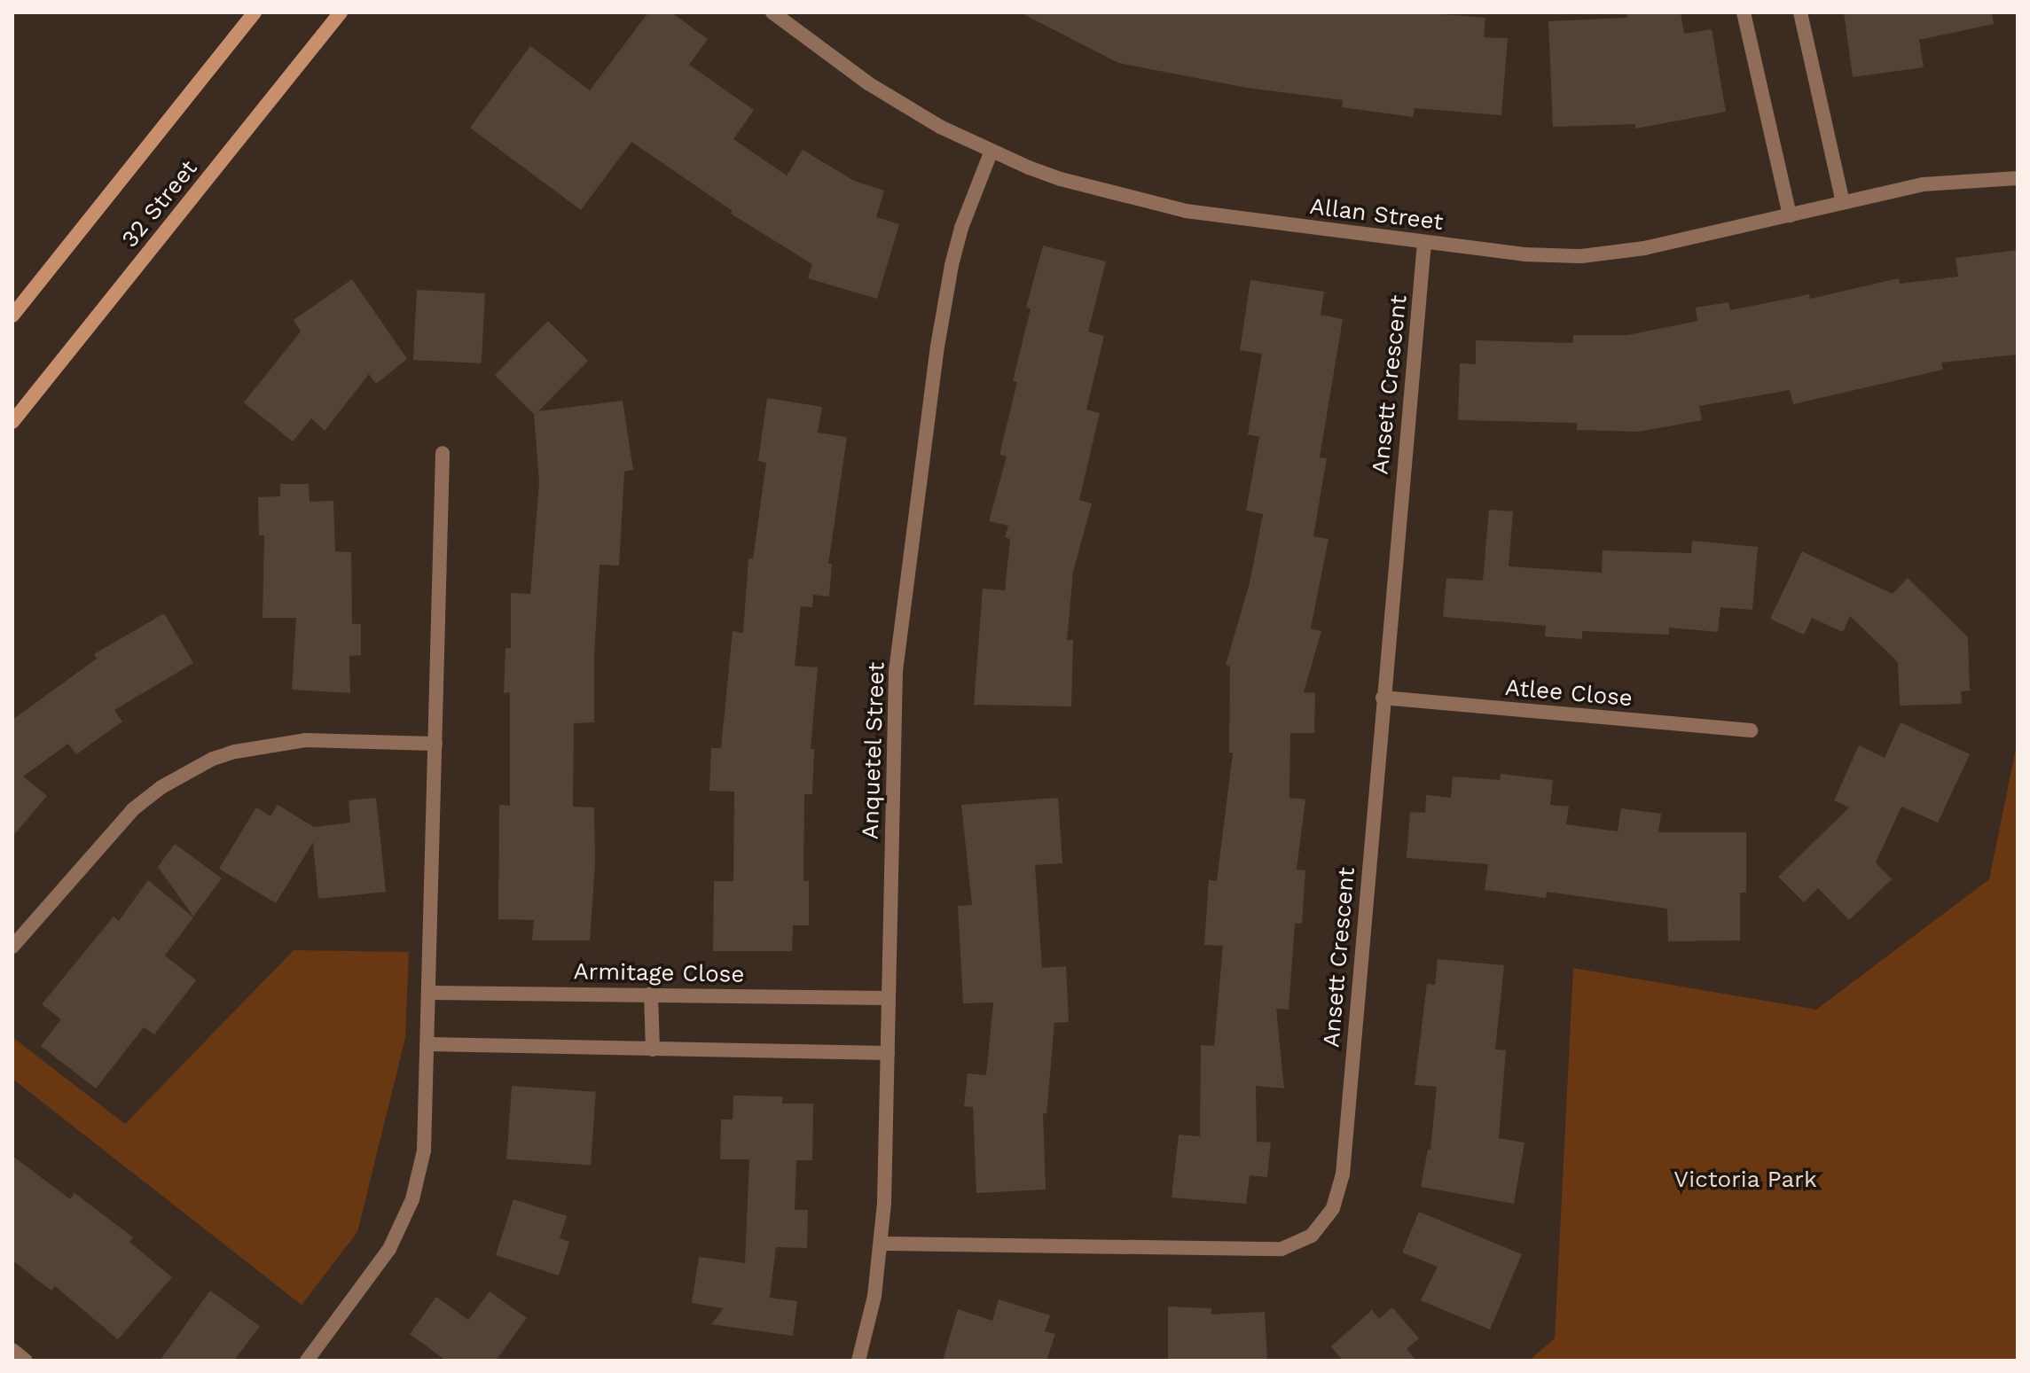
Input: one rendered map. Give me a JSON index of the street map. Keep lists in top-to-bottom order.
{
  "streets": {
    "main road": ["32 Street"],
    "street": [
      "Allan Street",
      "Ansett Crescent",
      "Atlee Close",
      "Anquetel Street",
      "Armitage Close"
    ]
  },
  "crossings": [
    ["Allan Street", "Ansett Crescent"],
    ["Allan Street", "Anquetel Street"],
    ["Ansett Crescent", "Atlee Close"],
    ["Ansett Crescent", "Anquetel Street"],
    ["Anquetel Street", "Armitage Close"]
  ],
  "parks": ["Victoria Park"]
}
